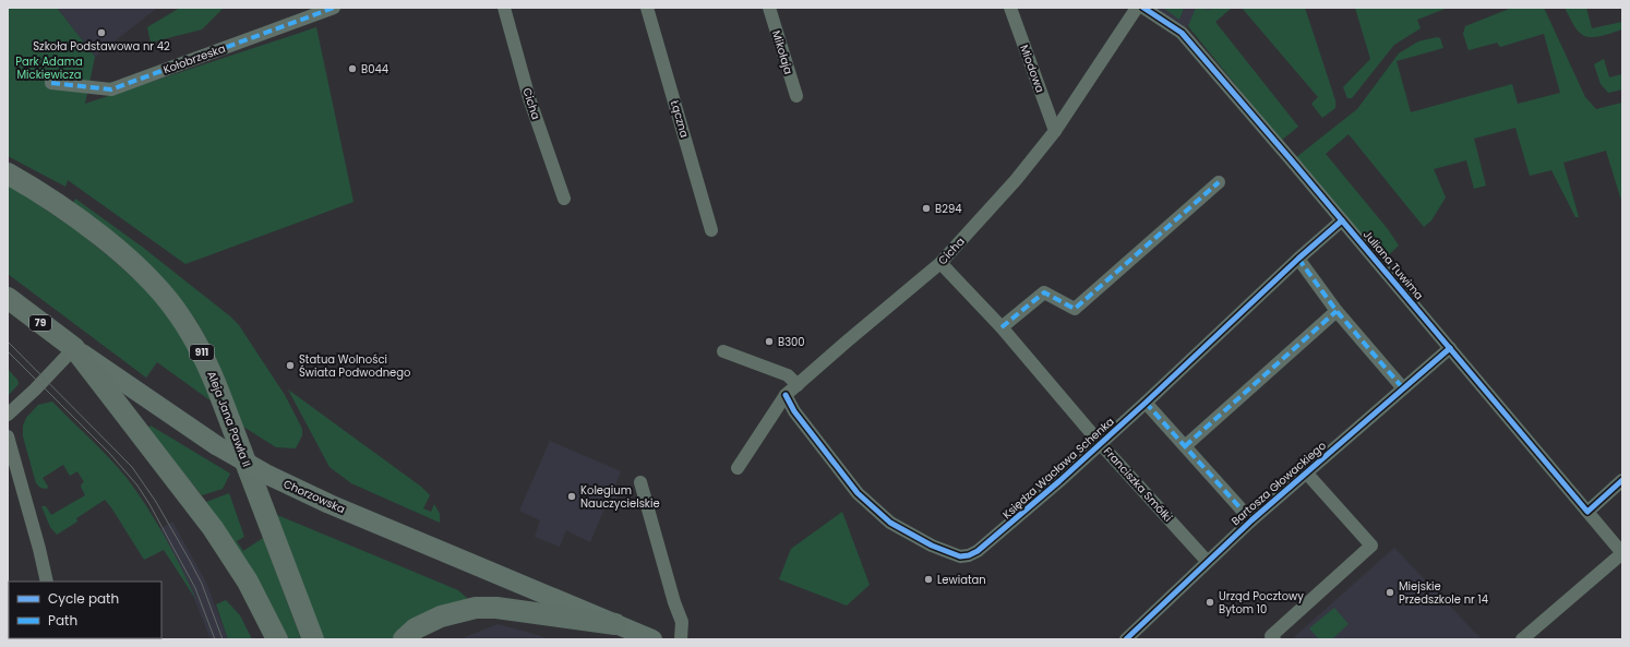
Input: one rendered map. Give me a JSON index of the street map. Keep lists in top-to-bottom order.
{
  "streets": {
    "main road": [
      "79",
      "911",
      "Aleja Jana Pawła II",
      "Chorzowska"
    ],
    "street": [
      "Mikołaja",
      "Kołobrzeska",
      "Miodowa",
      "Cicha",
      "Łączna",
      "Juliana Tuwima",
      "Księdza Wacława Schenka",
      "Bartosza Głowackiego",
      "Franciszka Smółki"
    ]
  },
  "crossings": [
    ["Miodowa", "Cicha"],
    ["Cicha", "Księdza Wacława Schenka"],
    ["Cicha", "Franciszka Smółki"],
    ["Juliana Tuwima", "Księdza Wacława Schenka"],
    ["Juliana Tuwima", "Bartosza Głowackiego"],
    ["Księdza Wacława Schenka", "Franciszka Smółki"],
    ["Bartosza Głowackiego", "Franciszka Smółki"]
  ],
  "parks": ["Park Adama Mickiewicza"],
  "places": [
    "Szkoła Podstawowa nr 42",
    "B044",
    "B294",
    "B300",
    "Statua Wolności Świata Podwodnego",
    "Kolegium Nauczycielskie",
    "Lewiatan",
    "Miejskie Przedszkole nr 14",
    "Urząd Pocztowy Bytom 10"
  ],
  "legend": ["Cycle path", "Path"]
}
